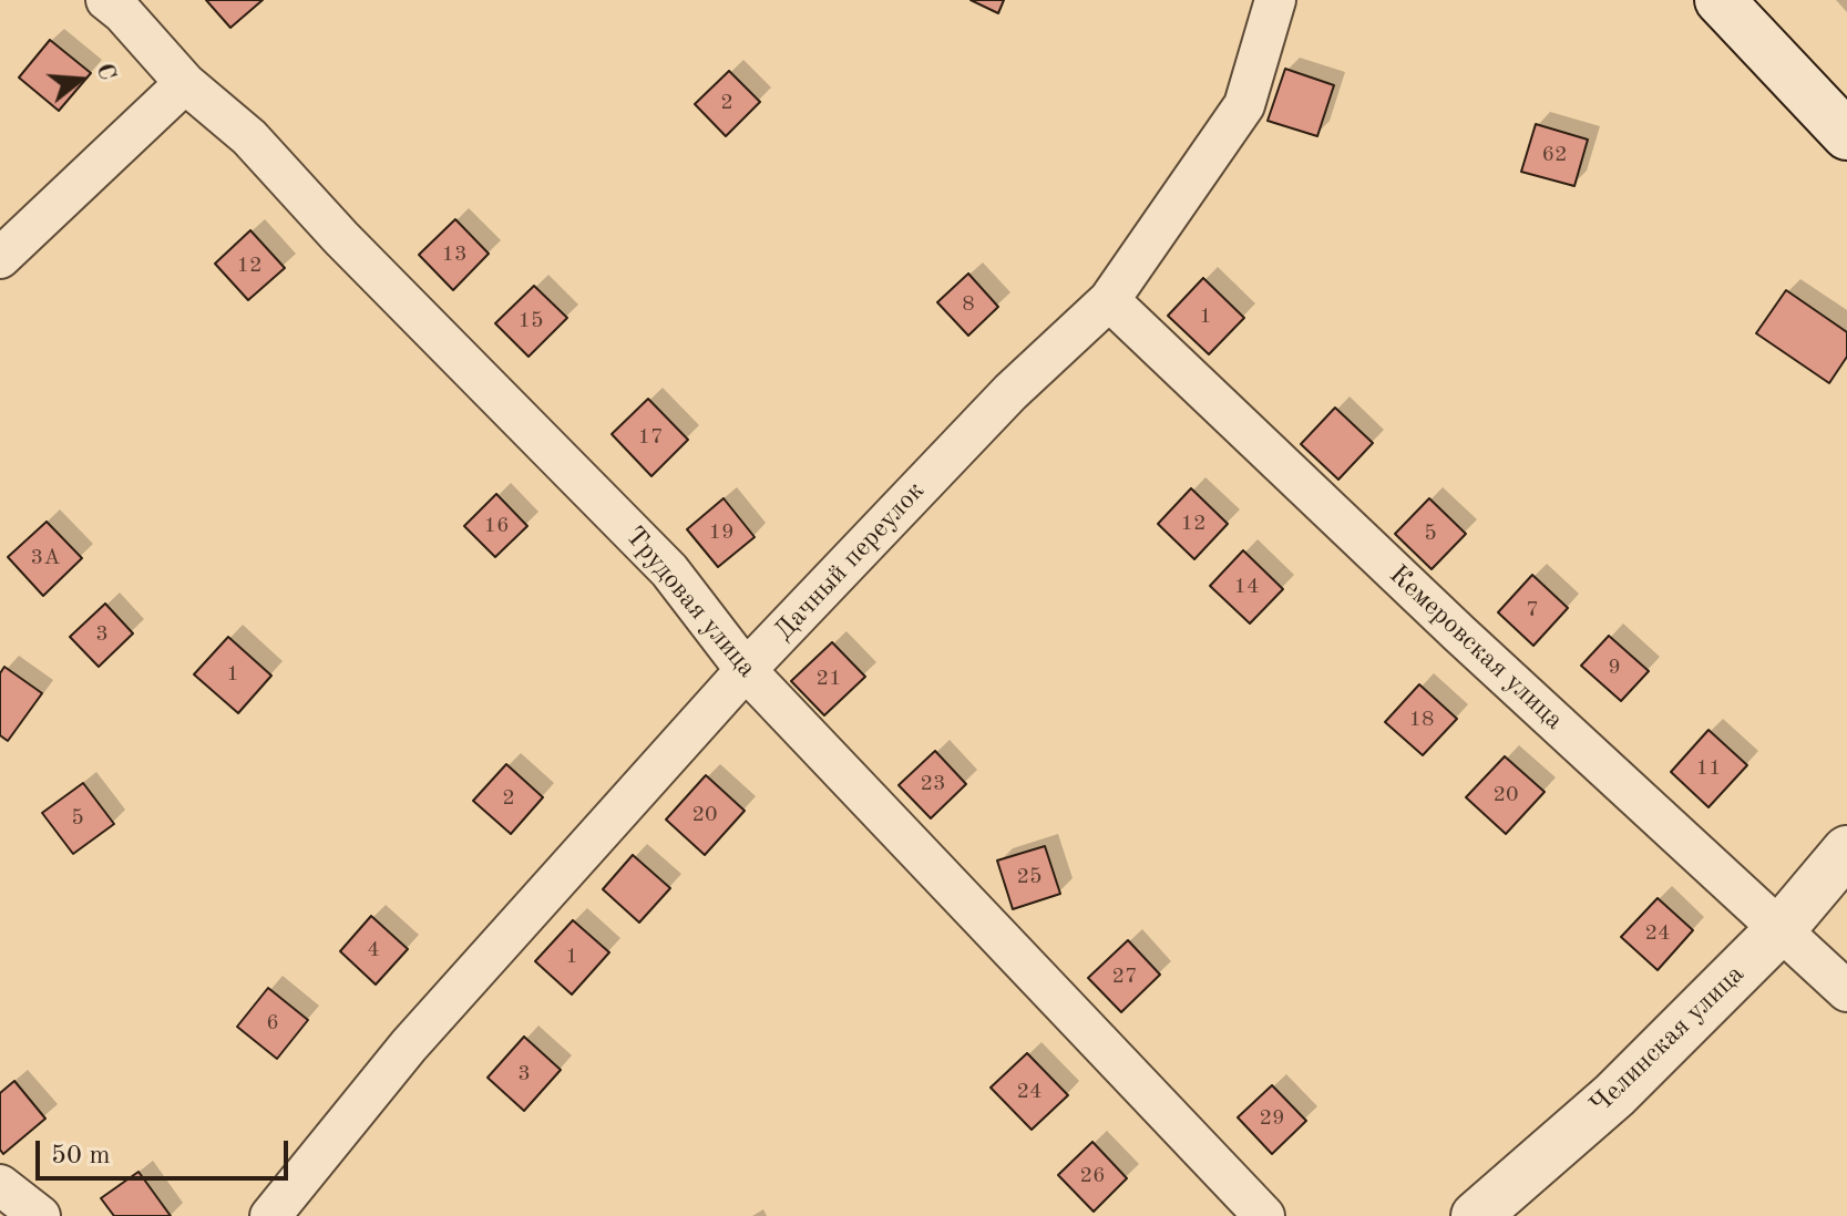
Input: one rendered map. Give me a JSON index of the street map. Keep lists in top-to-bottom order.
{
  "streets": {
    "street": [
      "Дачный переулок",
      "Трудовая улица",
      "Кемеровская улица",
      "Челинская улица"
    ]
  },
  "crossings": [
    ["Дачный переулок", "Трудовая улица"],
    ["Дачный переулок", "Кемеровская улица"],
    ["Кемеровская улица", "Челинская улица"]
  ],
  "house_numbers": [
    "2",
    "62",
    "13",
    "12",
    "8",
    "1",
    "15",
    "17",
    "12",
    "16",
    "19",
    "5",
    "3А",
    "14",
    "7",
    "3",
    "9",
    "1",
    "21",
    "18",
    "11",
    "23",
    "20",
    "2",
    "20",
    "5",
    "25",
    "24",
    "4",
    "1",
    "27",
    "6",
    "3",
    "24",
    "29",
    "26"
  ],
  "scale_bar": "50 m",
  "north": "right"
}
